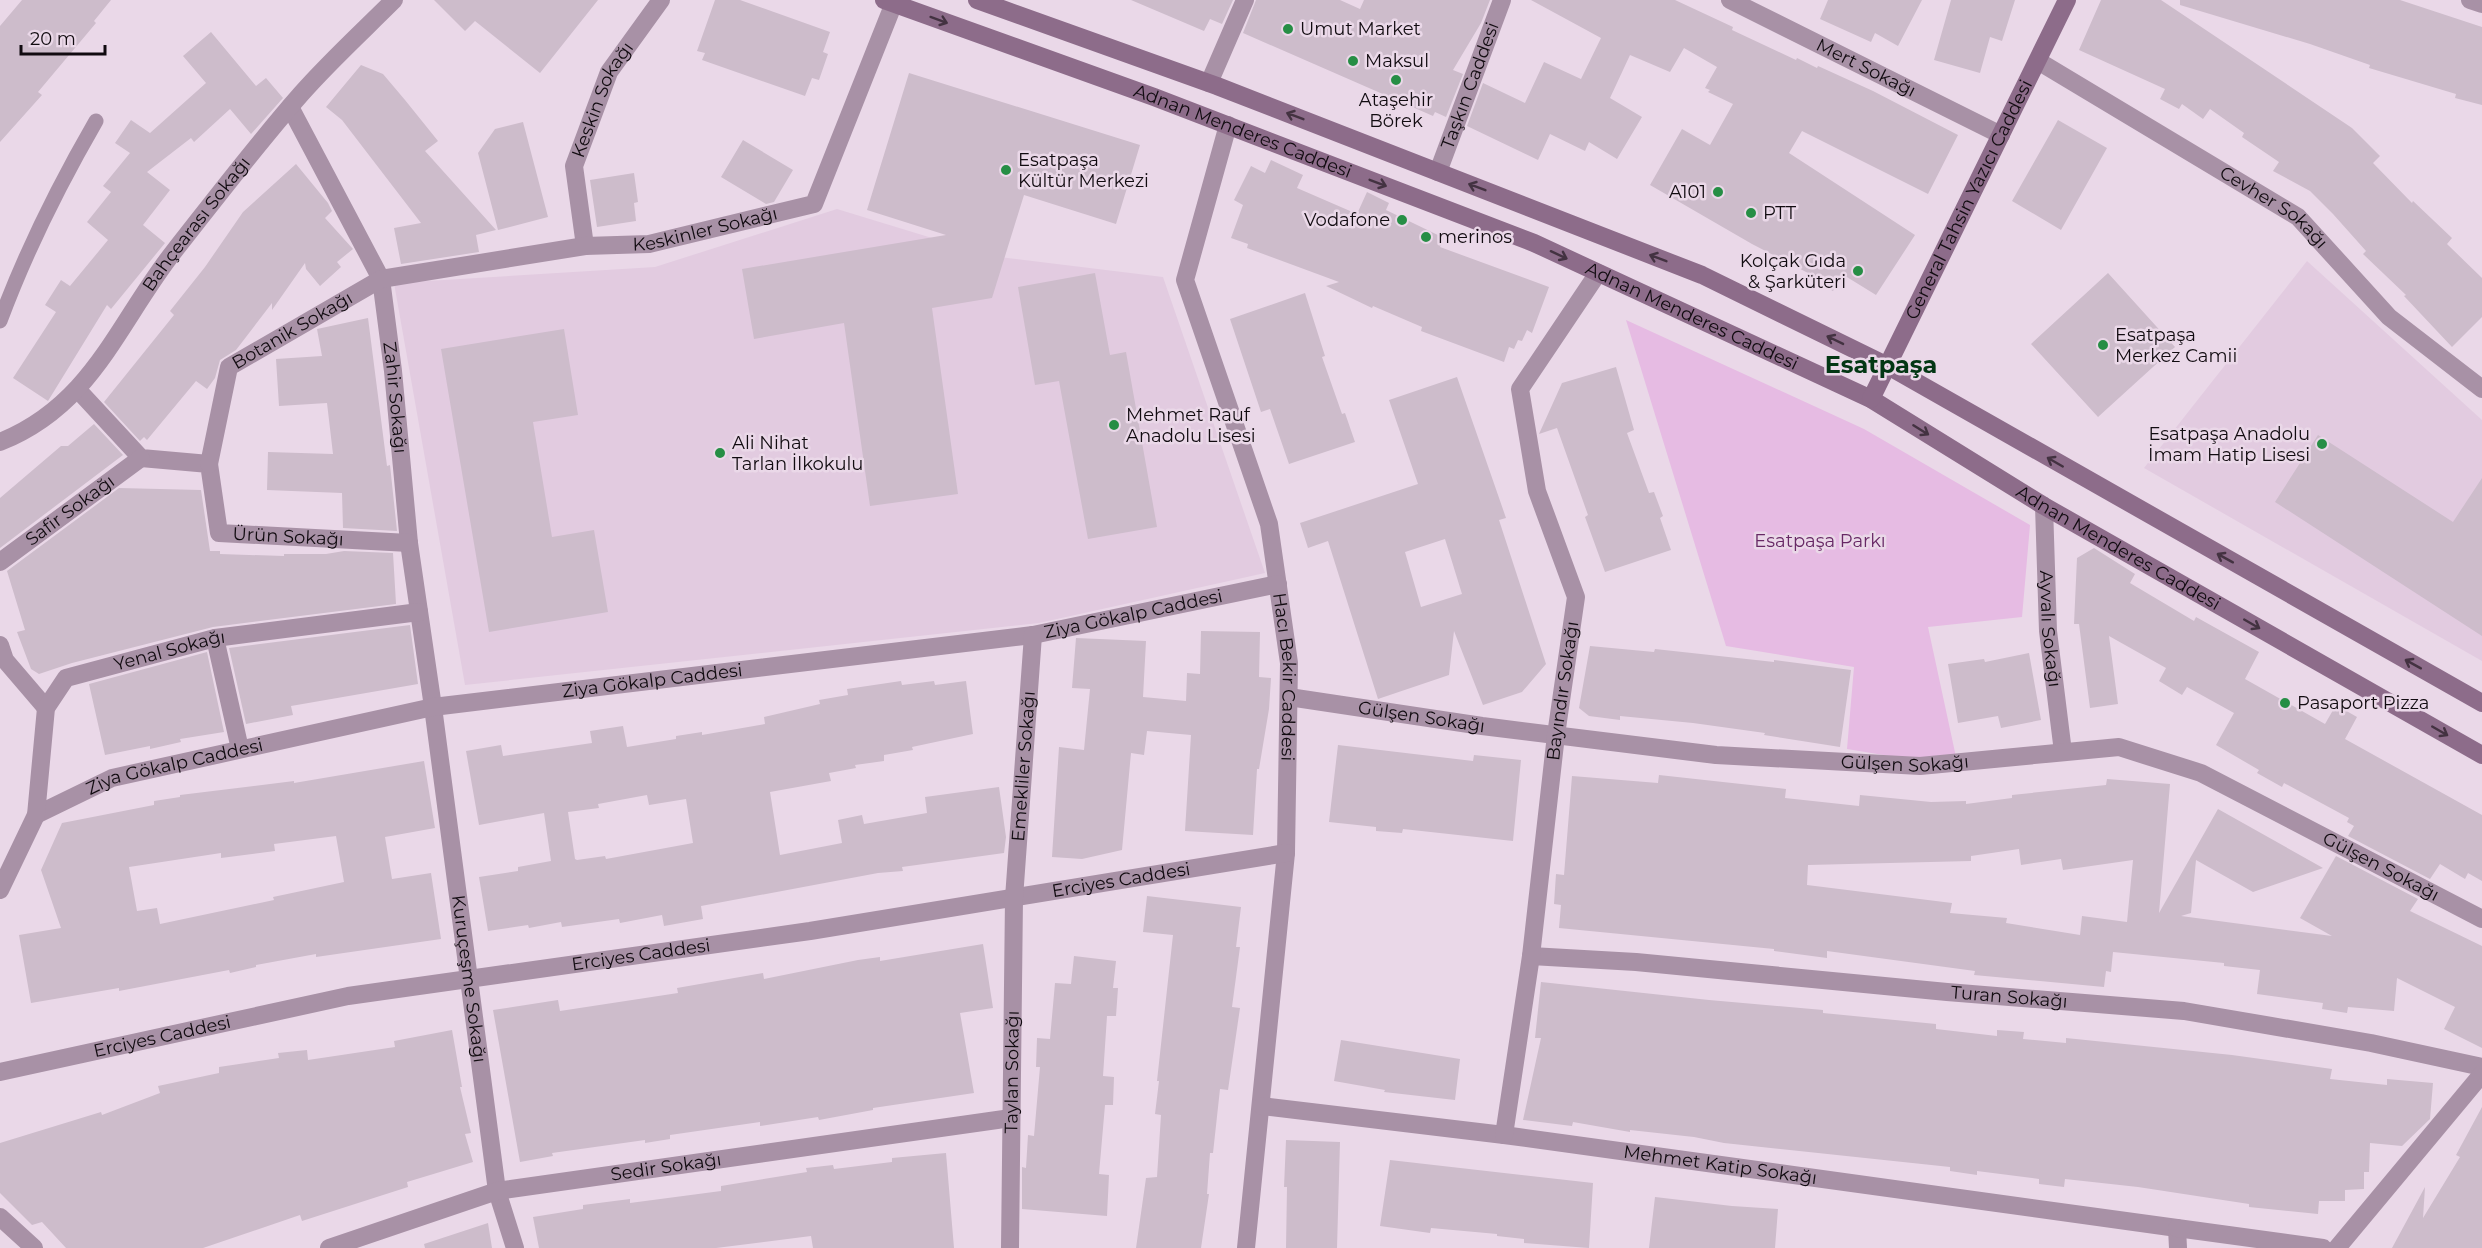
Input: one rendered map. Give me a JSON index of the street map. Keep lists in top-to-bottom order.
{
  "streets": {
    "street": [
      "Mert Sokağı",
      "Taşkın Caddesi",
      "Keskin Sokağı",
      "Adnan Menderes Caddesi",
      "General Tahsin Yazıcı Caddesi",
      "Cevher Sokağı",
      "Bahçearası Sokağı",
      "Keskinler Sokağı",
      "Botanik Sokağı",
      "Zahir Sokağı",
      "Safir Sokağı",
      "Ürün Sokağı",
      "Ziya Gökalp Caddesi",
      "Ayvalı Sokağı",
      "Yenal Sokağı",
      "Hacı Bekir Caddesi",
      "Bayındır Sokağı",
      "Gülşen Sokağı",
      "Emekliler Sokağı",
      "Erciyes Caddesi",
      "Kuruçeşme Sokağı",
      "Turan Sokağı",
      "Taylan Sokağı",
      "Mehmet Katip Sokağı",
      "Sedir Sokağı"
    ]
  },
  "crossings": [
    ["Mert Sokağı", "General Tahsin Yazıcı Caddesi"],
    ["Taşkın Caddesi", "Adnan Menderes Caddesi"],
    ["Keskin Sokağı", "Keskinler Sokağı"],
    ["Adnan Menderes Caddesi", "General Tahsin Yazıcı Caddesi"],
    ["Adnan Menderes Caddesi", "Keskinler Sokağı"],
    ["Adnan Menderes Caddesi", "Ayvalı Sokağı"],
    ["Adnan Menderes Caddesi", "Hacı Bekir Caddesi"],
    ["Adnan Menderes Caddesi", "Bayındır Sokağı"],
    ["General Tahsin Yazıcı Caddesi", "Cevher Sokağı"],
    ["Bahçearası Sokağı", "Zahir Sokağı"],
    ["Keskinler Sokağı", "Botanik Sokağı"],
    ["Keskinler Sokağı", "Zahir Sokağı"],
    ["Botanik Sokağı", "Zahir Sokağı"],
    ["Botanik Sokağı", "Ürün Sokağı"],
    ["Zahir Sokağı", "Ürün Sokağı"],
    ["Zahir Sokağı", "Ziya Gökalp Caddesi"],
    ["Zahir Sokağı", "Yenal Sokağı"],
    ["Zahir Sokağı", "Kuruçeşme Sokağı"],
    ["Ziya Gökalp Caddesi", "Yenal Sokağı"],
    ["Ziya Gökalp Caddesi", "Hacı Bekir Caddesi"],
    ["Ziya Gökalp Caddesi", "Emekliler Sokağı"],
    ["Ziya Gökalp Caddesi", "Kuruçeşme Sokağı"],
    ["Ayvalı Sokağı", "Gülşen Sokağı"],
    ["Hacı Bekir Caddesi", "Gülşen Sokağı"],
    ["Hacı Bekir Caddesi", "Erciyes Caddesi"],
    ["Hacı Bekir Caddesi", "Mehmet Katip Sokağı"],
    ["Bayındır Sokağı", "Gülşen Sokağı"],
    ["Bayındır Sokağı", "Turan Sokağı"],
    ["Bayındır Sokağı", "Mehmet Katip Sokağı"],
    ["Emekliler Sokağı", "Erciyes Caddesi"],
    ["Emekliler Sokağı", "Taylan Sokağı"],
    ["Erciyes Caddesi", "Kuruçeşme Sokağı"],
    ["Erciyes Caddesi", "Taylan Sokağı"],
    ["Kuruçeşme Sokağı", "Sedir Sokağı"],
    ["Taylan Sokağı", "Sedir Sokağı"]
  ],
  "districts": ["Esatpaşa"],
  "parks": ["Esatpaşa Parkı"],
  "places": [
    "Umut Market",
    "Maksul",
    "Ataşehir Börek",
    "Esatpaşa Kültür Merkezi",
    "A101",
    "PTT",
    "Vodafone",
    "merinos",
    "Kolçak Gıda & Şarküteri",
    "Esatpaşa Merkez Camii",
    "Mehmet Rauf Anadolu Lisesi",
    "Esatpaşa Anadolu İmam Hatip Lisesi",
    "Ali Nihat Tarlan İlkokulu",
    "Pasaport Pizza"
  ],
  "scale_bar": "20 m"
}
